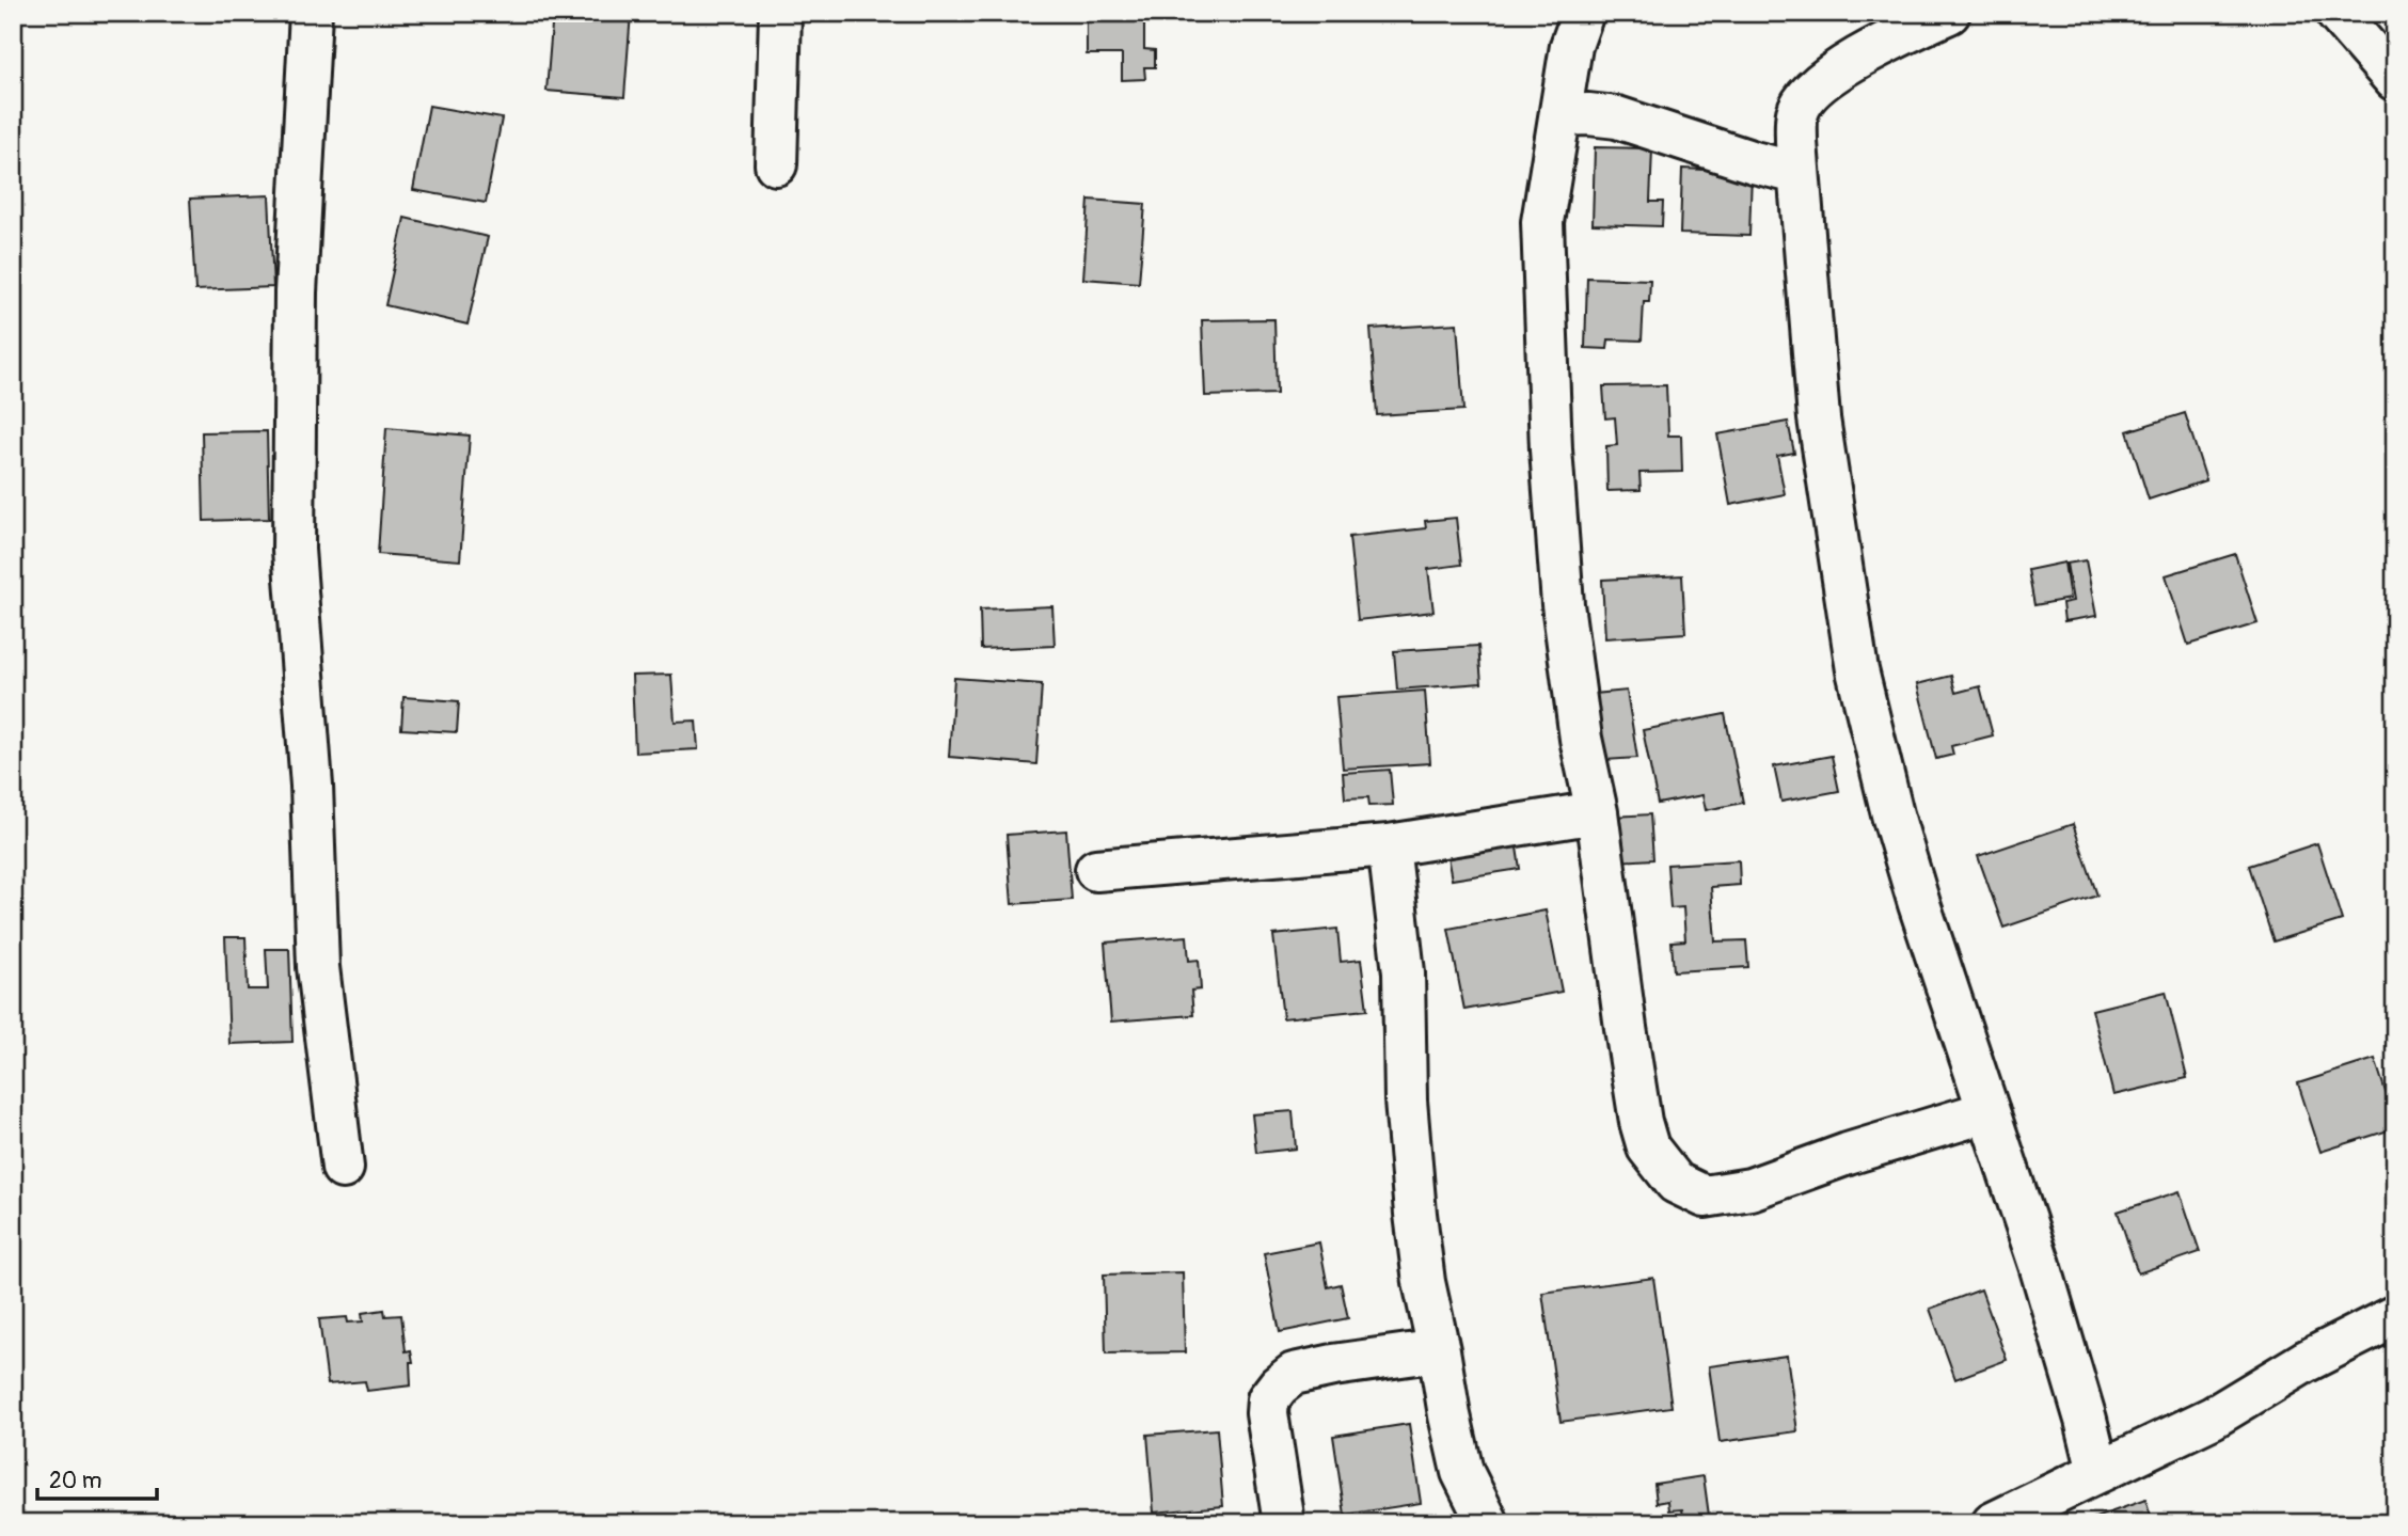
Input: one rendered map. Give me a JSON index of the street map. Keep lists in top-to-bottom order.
{
  "scale_bar": "20 m"
}
